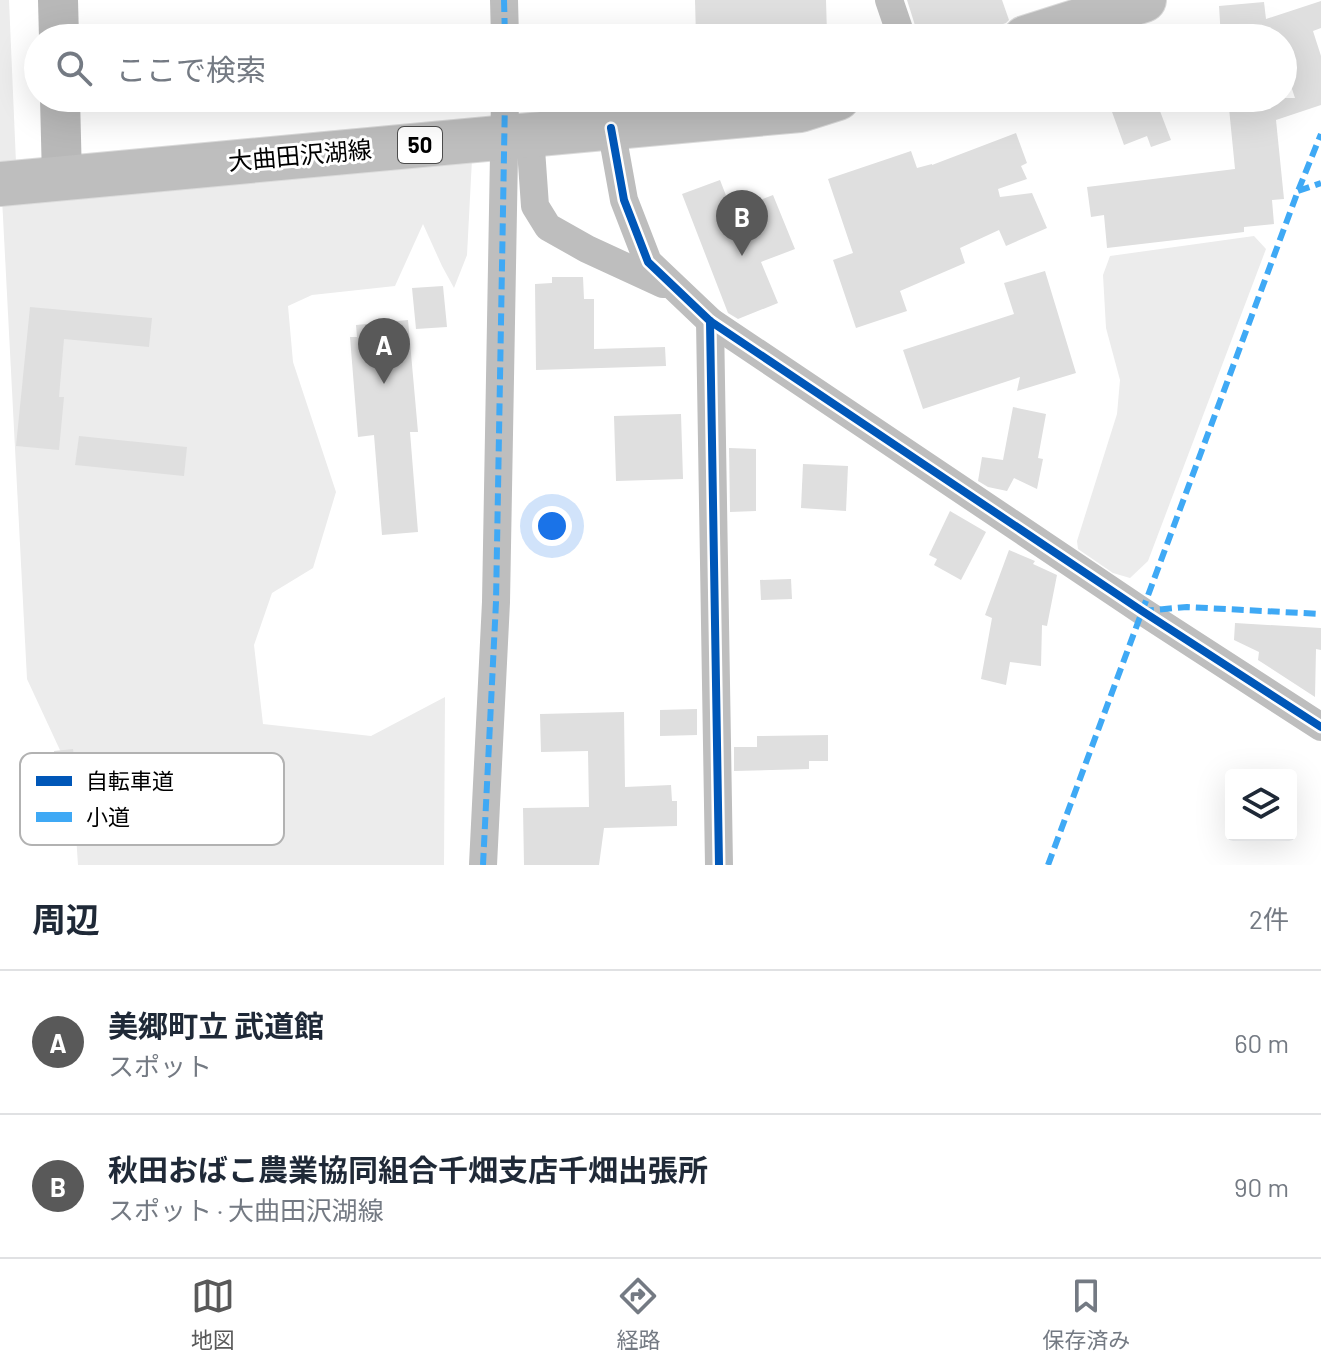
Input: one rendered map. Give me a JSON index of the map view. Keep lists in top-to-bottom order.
{
  "streets": {
    "main road": ["50", "大曲田沢湖線"]
  },
  "legend": ["自転車道", "小道"],
  "page": {
    "search": "ここで検索",
    "pins": ["B", "A"],
    "heading": ["周辺", "2件"],
    "list": [
      {
        "mark": "A",
        "name": "美郷町立 武道館",
        "note": "スポット",
        "value": "60 m"
      },
      {
        "mark": "B",
        "name": "秋田おばこ農業協同組合千畑支店千畑出張所",
        "note": "スポット · 大曲田沢湖線",
        "value": "90 m"
      }
    ],
    "nav": ["地図", "経路", "保存済み"]
  }
}
